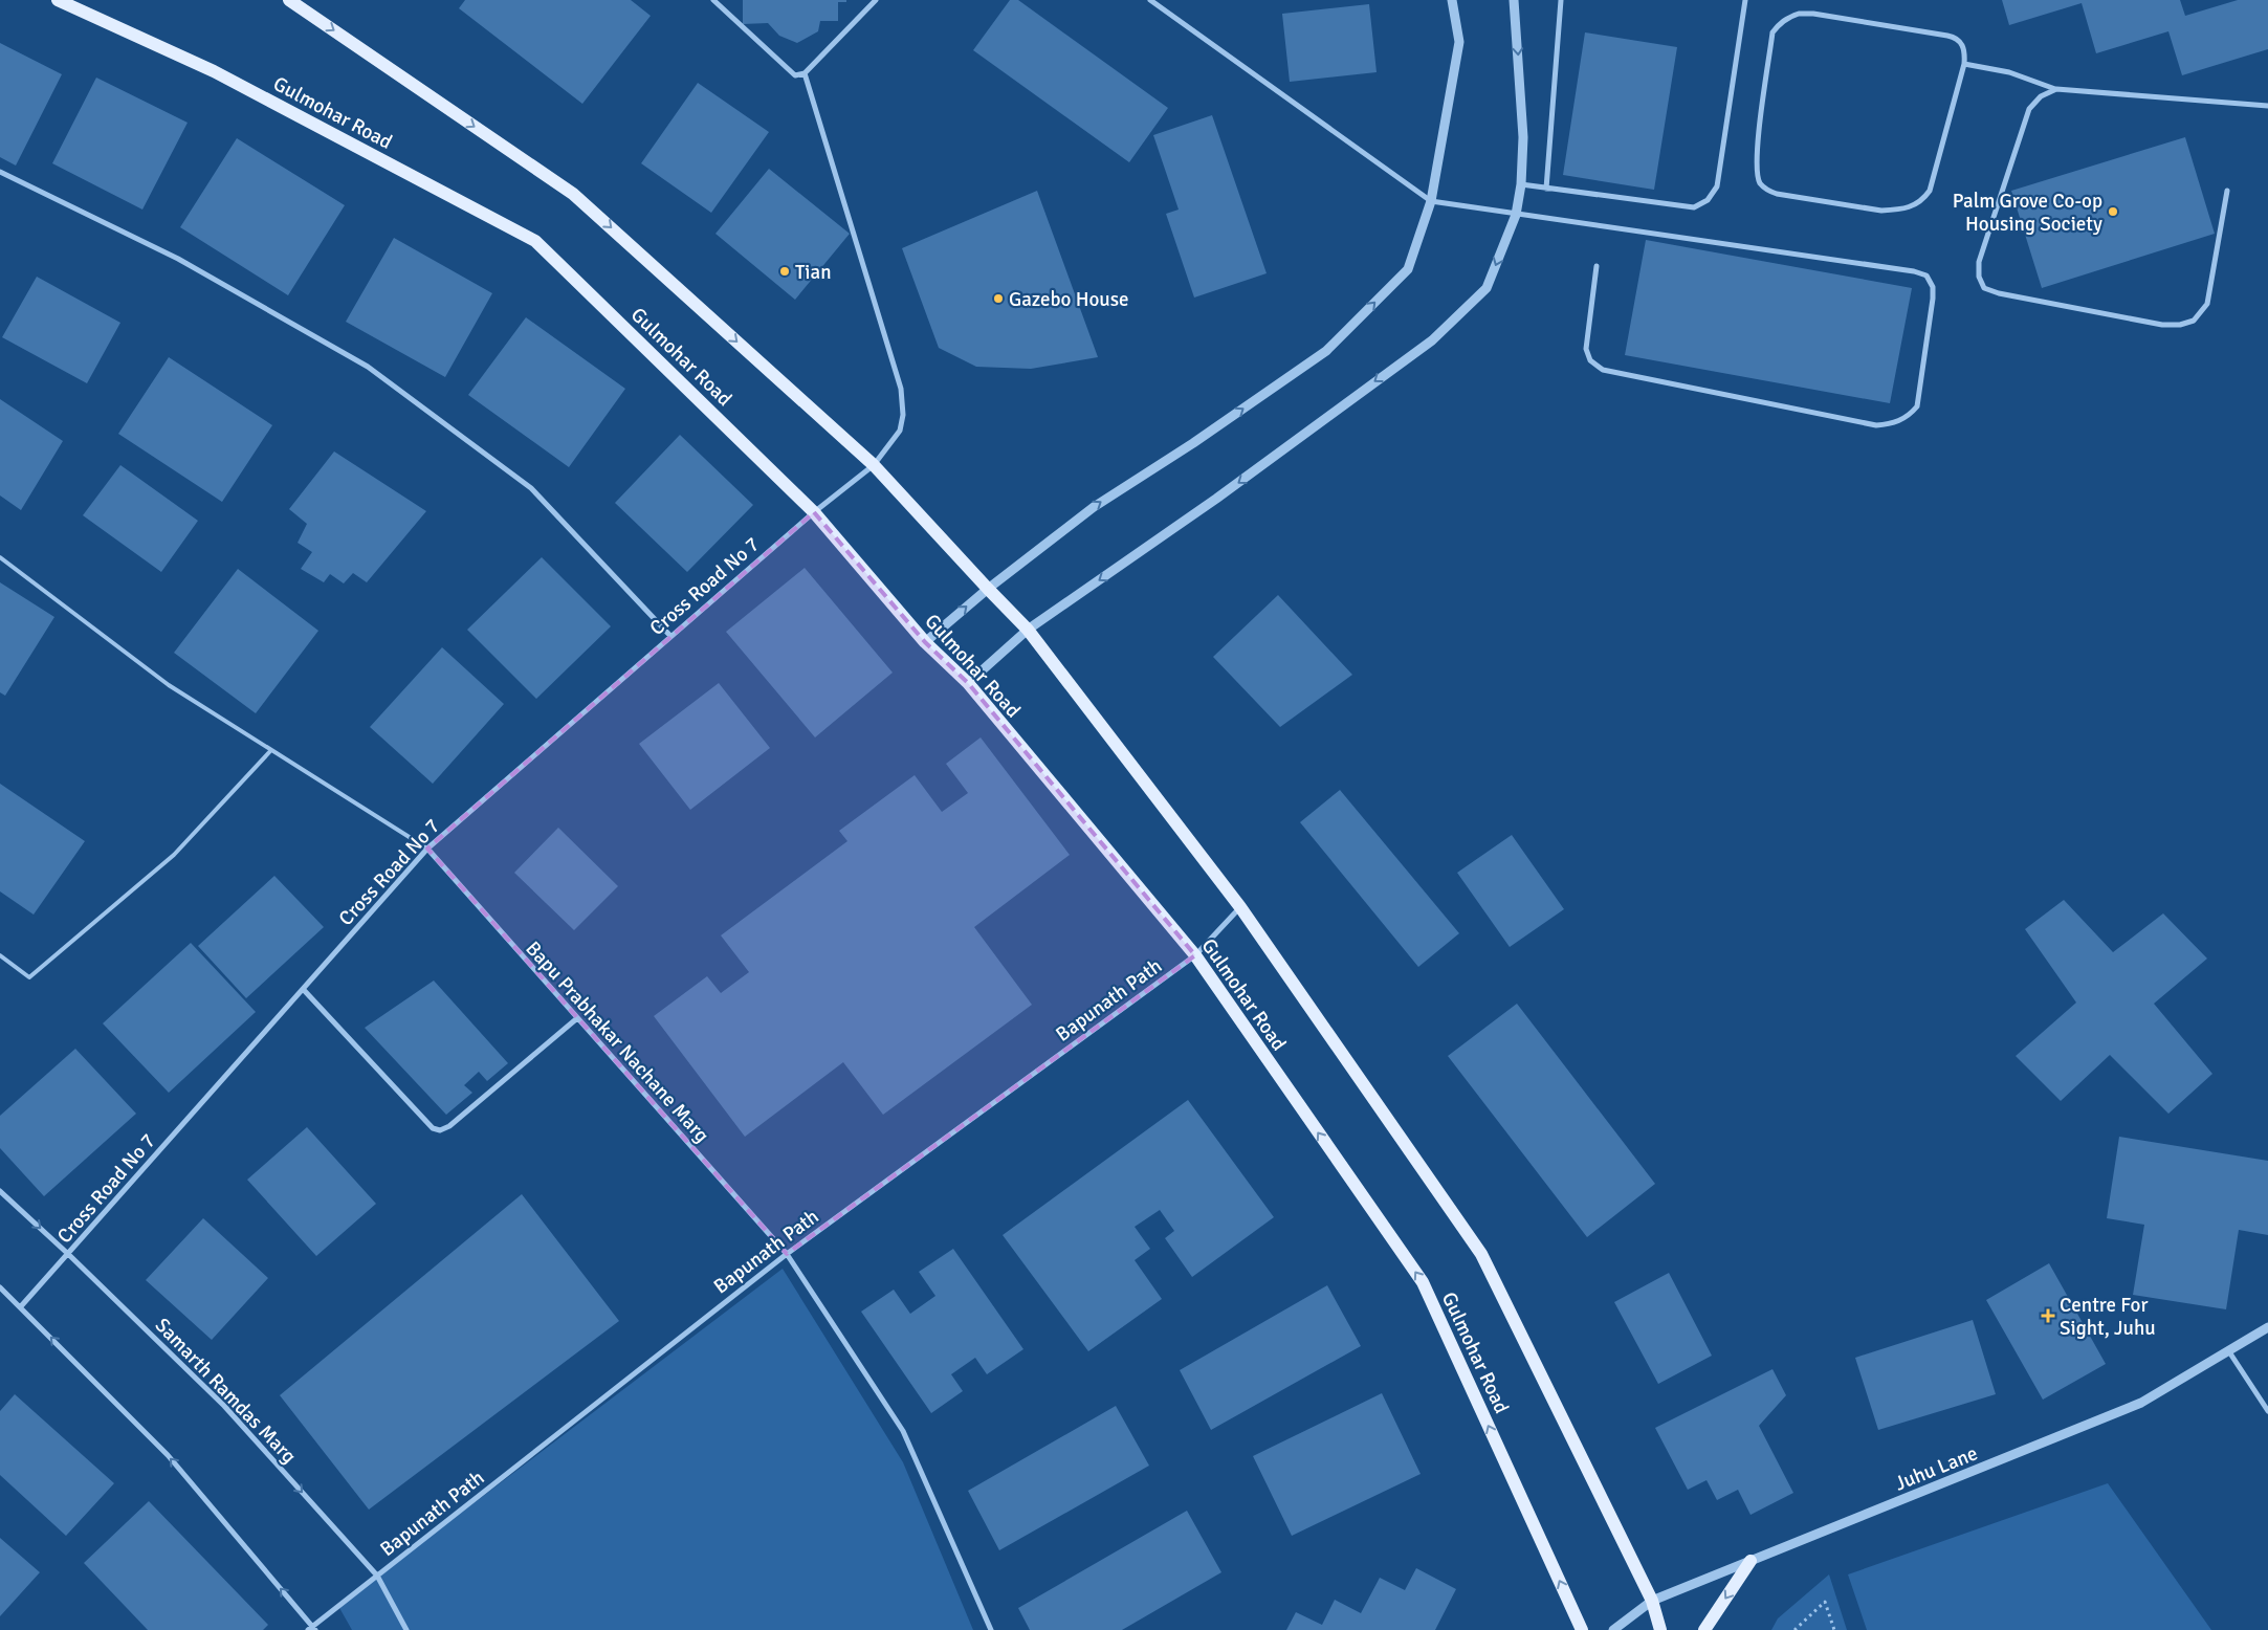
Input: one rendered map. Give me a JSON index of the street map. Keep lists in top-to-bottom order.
{
  "streets": {
    "main road": ["Gulmohar Road"],
    "street": [
      "Cross Road No 7",
      "Bapunath Path",
      "Bapu Prabhakar Nachane Marg",
      "Samarth Ramdas Marg",
      "Juhu Lane"
    ]
  },
  "crossings": [
    ["Gulmohar Road", "Cross Road No 7"],
    ["Gulmohar Road", "Bapunath Path"],
    ["Cross Road No 7", "Bapu Prabhakar Nachane Marg"],
    ["Cross Road No 7", "Samarth Ramdas Marg"],
    ["Bapunath Path", "Bapu Prabhakar Nachane Marg"],
    ["Bapunath Path", "Samarth Ramdas Marg"]
  ],
  "one_way": ["Samarth Ramdas Marg"],
  "places": {
    "other": ["Palm Grove Co-op Housing Society", "Tian", "Gazebo House"],
    "health": ["Centre For Sight, Juhu"]
  }
}
